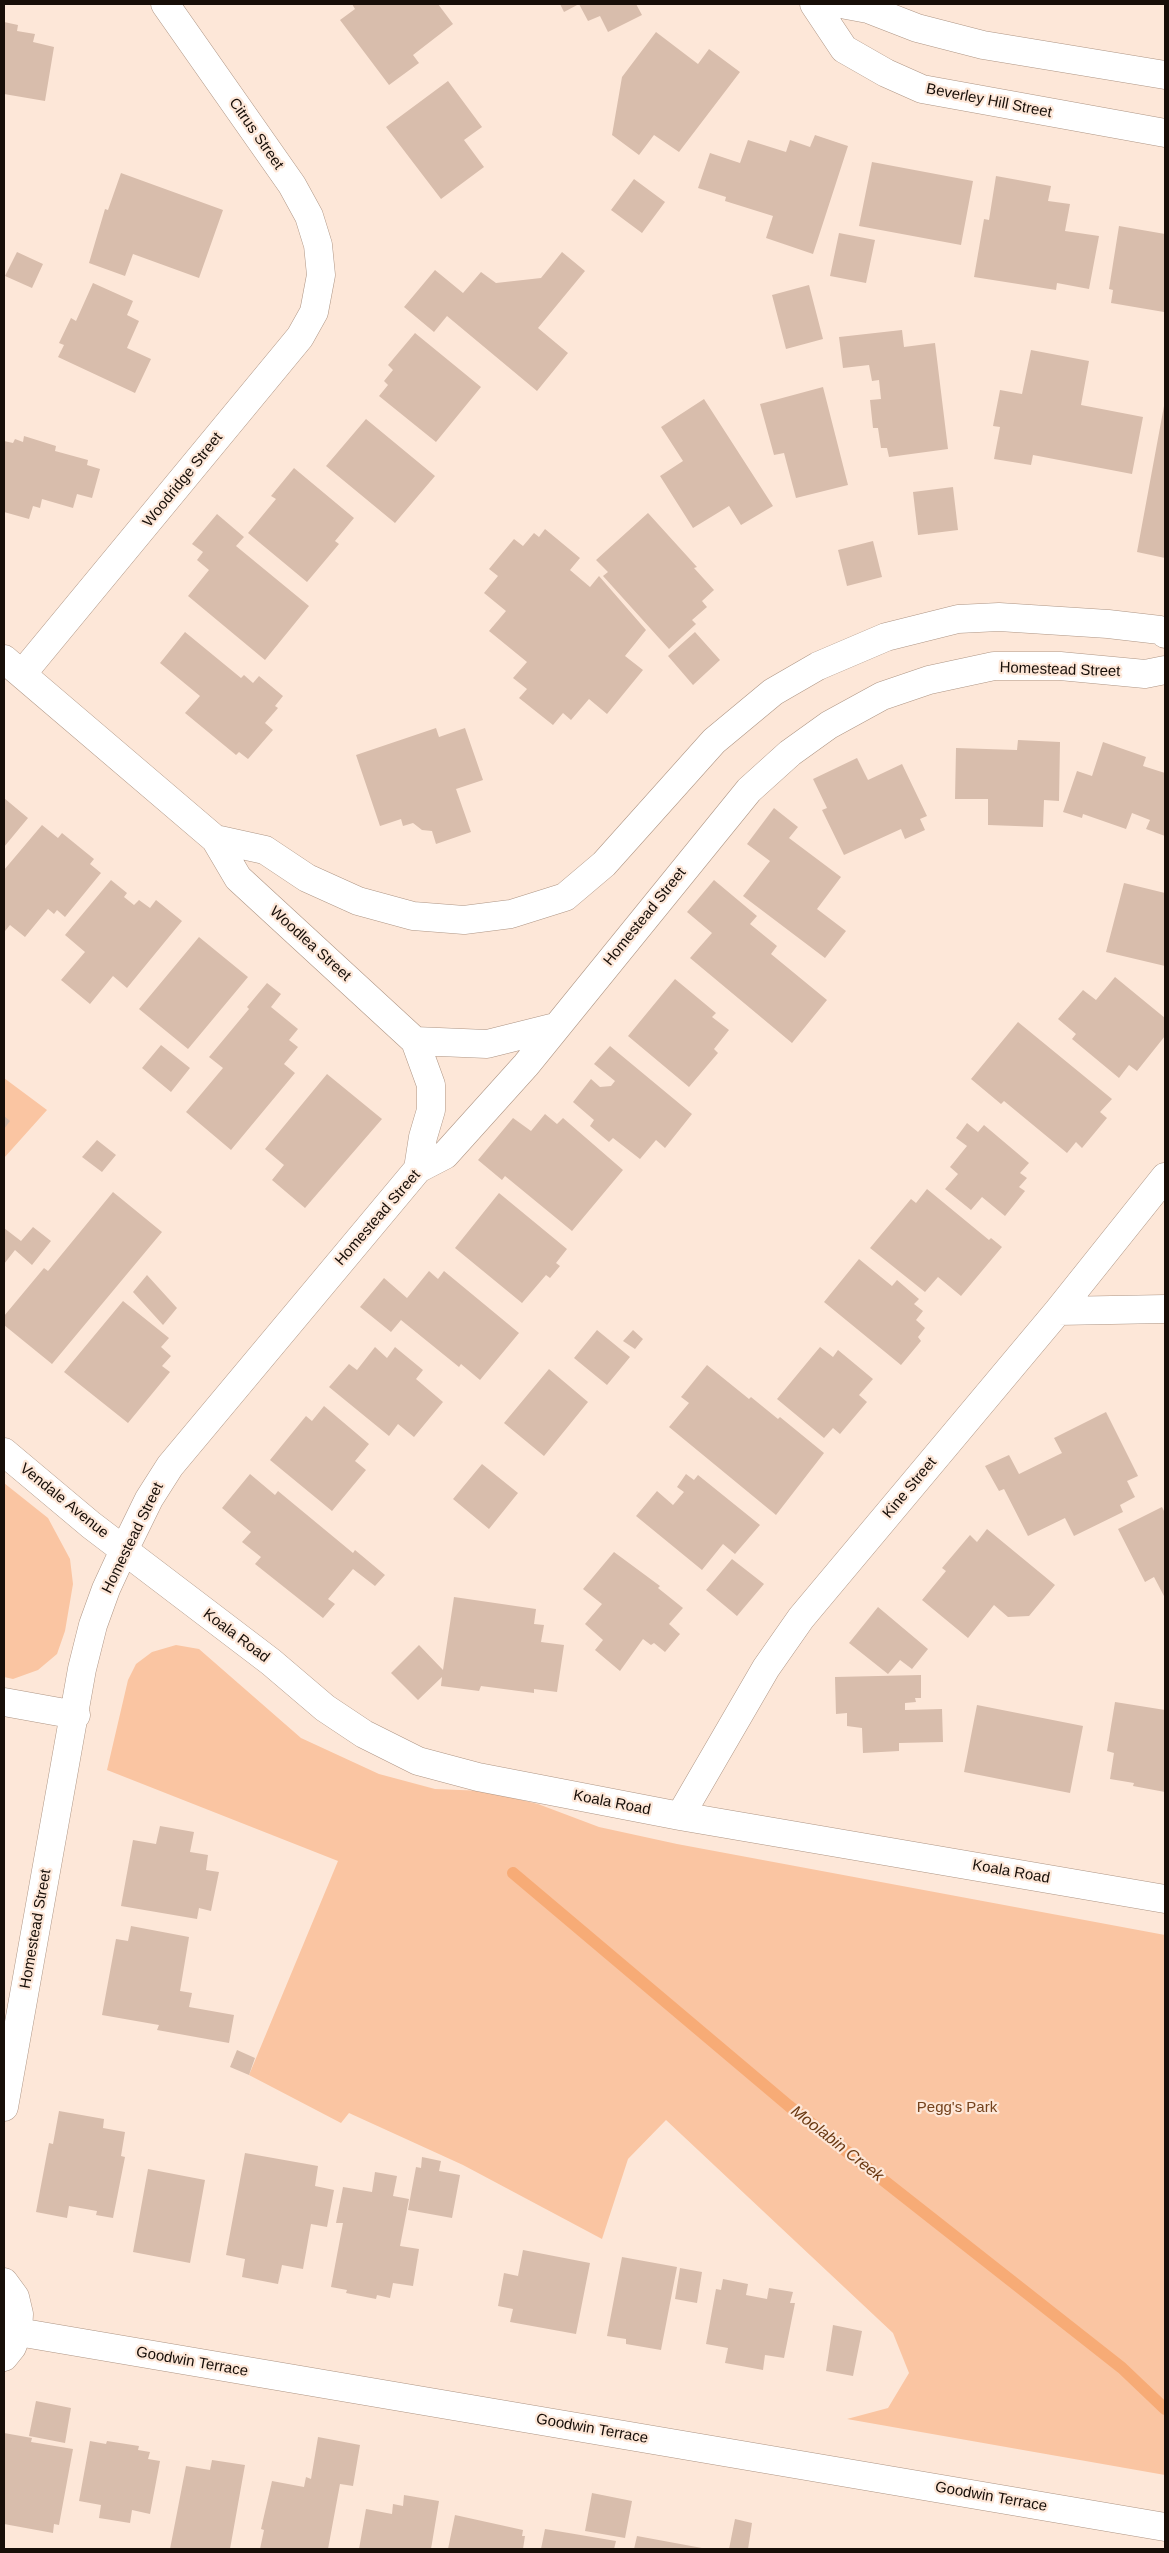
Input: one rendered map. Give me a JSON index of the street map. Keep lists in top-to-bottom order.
{
  "streets": {
    "street": [
      "Beverley Hill Street",
      "Citrus Street",
      "Woodridge Street",
      "Homestead Street",
      "Woodlea Street",
      "Kine Street",
      "Vendale Avenue",
      "Koala Road",
      "Goodwin Terrace"
    ]
  },
  "crossings": [
    ["Citrus Street", "Woodridge Street"],
    ["Woodridge Street", "Woodlea Street"],
    ["Homestead Street", "Woodlea Street"],
    ["Homestead Street", "Vendale Avenue"],
    ["Homestead Street", "Koala Road"],
    ["Kine Street", "Koala Road"],
    ["Vendale Avenue", "Koala Road"]
  ],
  "water": ["Moolabin Creek"],
  "parks": ["Pegg's Park"]
}
